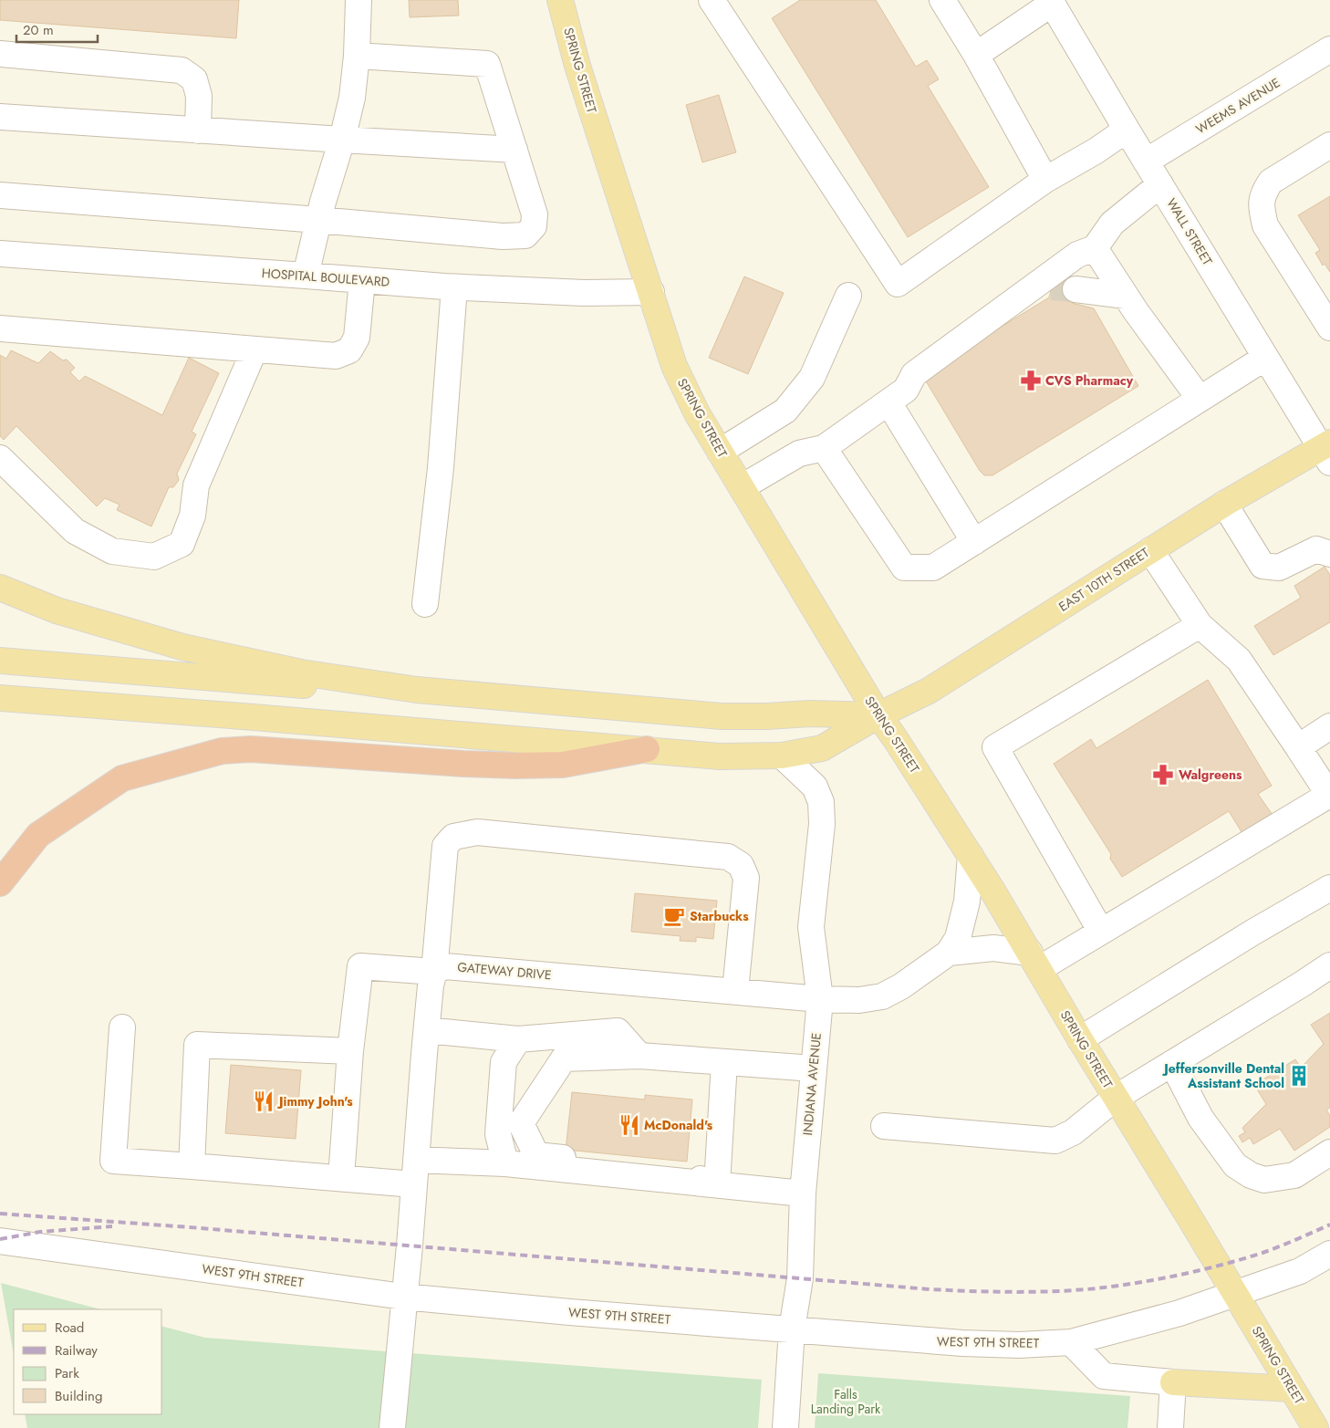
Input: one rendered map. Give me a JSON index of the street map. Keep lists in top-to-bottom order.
{
  "streets": {
    "main road": ["SPRING STREET", "EAST 10TH STREET"],
    "street": [
      "WEEMS AVENUE",
      "WALL STREET",
      "HOSPITAL BOULEVARD",
      "GATEWAY DRIVE",
      "INDIANA AVENUE",
      "WEST 9TH STREET"
    ]
  },
  "crossings": [
    ["SPRING STREET", "HOSPITAL BOULEVARD"],
    ["SPRING STREET", "EAST 10TH STREET"],
    ["SPRING STREET", "WEST 9TH STREET"],
    ["WEEMS AVENUE", "WALL STREET"],
    ["WALL STREET", "EAST 10TH STREET"],
    ["EAST 10TH STREET", "INDIANA AVENUE"],
    ["GATEWAY DRIVE", "INDIANA AVENUE"],
    ["INDIANA AVENUE", "WEST 9TH STREET"]
  ],
  "parks": ["Falls Landing Park"],
  "places": {
    "pharmacy": ["CVS Pharmacy", "Walgreens"],
    "cafe": ["Starbucks"],
    "building": ["Jeffersonville Dental Assistant School"],
    "restaurant": ["Jimmy John's", "McDonald's"]
  },
  "legend": [
    "Road",
    "Railway",
    "Park",
    "Building"
  ],
  "scale_bar": "20 m"
}
